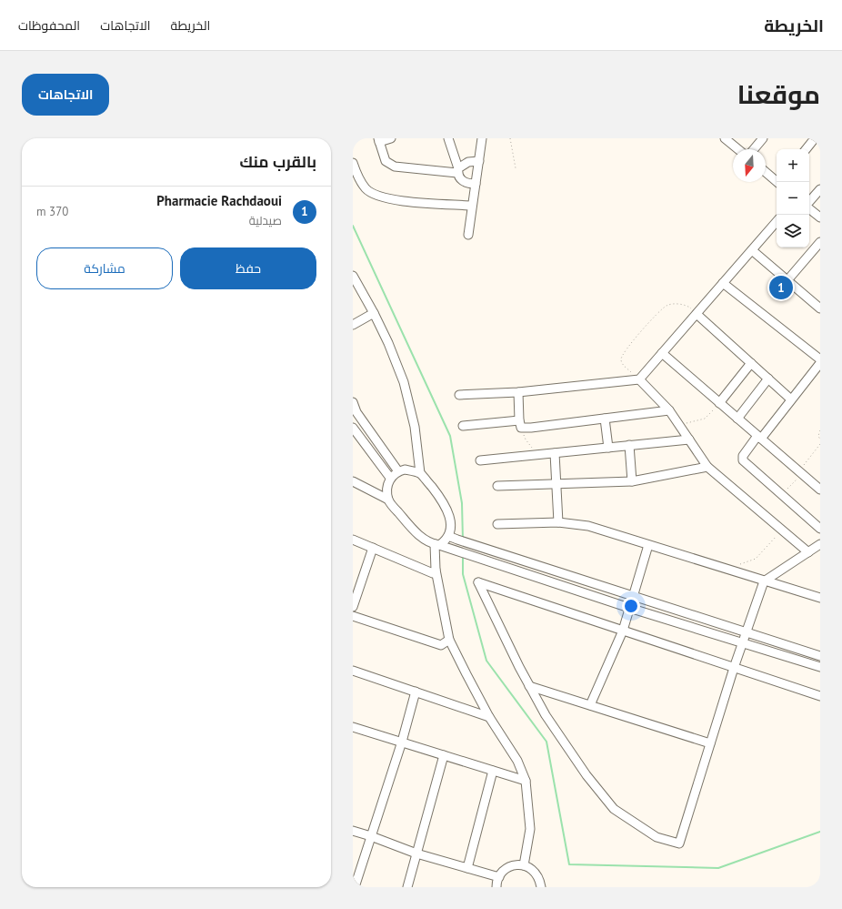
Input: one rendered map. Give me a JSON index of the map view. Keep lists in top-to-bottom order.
{
  "north": "bottom",
  "page": {
    "header": "الخريطة",
    "nav": ["الخريطة", "الاتجاهات", "المحفوظات"],
    "title": "موقعنا",
    "buttons": [
      "الاتجاهات",
      ["حفظ", "مشاركة"]
    ],
    "heading": "بالقرب منك",
    "map_buttons": ["+", "−"],
    "list": [
      {
        "mark": "1",
        "name": "Pharmacie Rachdaoui",
        "note": "صيدلية",
        "value": "370 m"
      }
    ],
    "pins": "1"
  }
}
